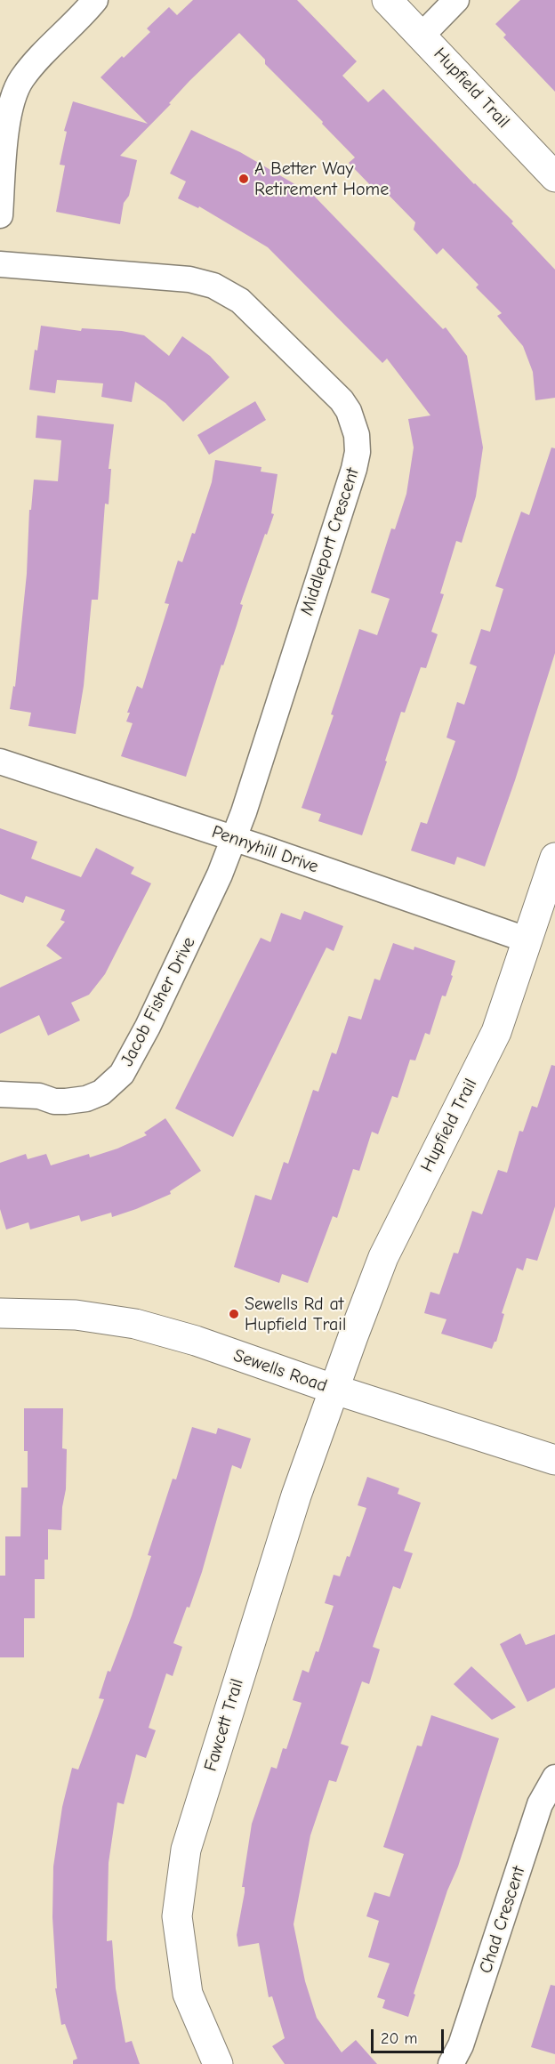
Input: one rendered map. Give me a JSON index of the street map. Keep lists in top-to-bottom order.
{
  "streets": {
    "street": [
      "Hupfield Trail",
      "Middleport Crescent",
      "Pennyhill Drive",
      "Jacob Fisher Drive",
      "Sewells Road",
      "Fawcett Trail",
      "Chad Crescent"
    ]
  },
  "crossings": [
    ["Hupfield Trail", "Pennyhill Drive"],
    ["Hupfield Trail", "Sewells Road"],
    ["Hupfield Trail", "Fawcett Trail"],
    ["Middleport Crescent", "Pennyhill Drive"],
    ["Middleport Crescent", "Jacob Fisher Drive"],
    ["Pennyhill Drive", "Jacob Fisher Drive"],
    ["Sewells Road", "Fawcett Trail"]
  ],
  "places": ["A Better Way Retirement Home", "Sewells Rd at Hupfield Trail"],
  "scale_bar": "20 m"
}
